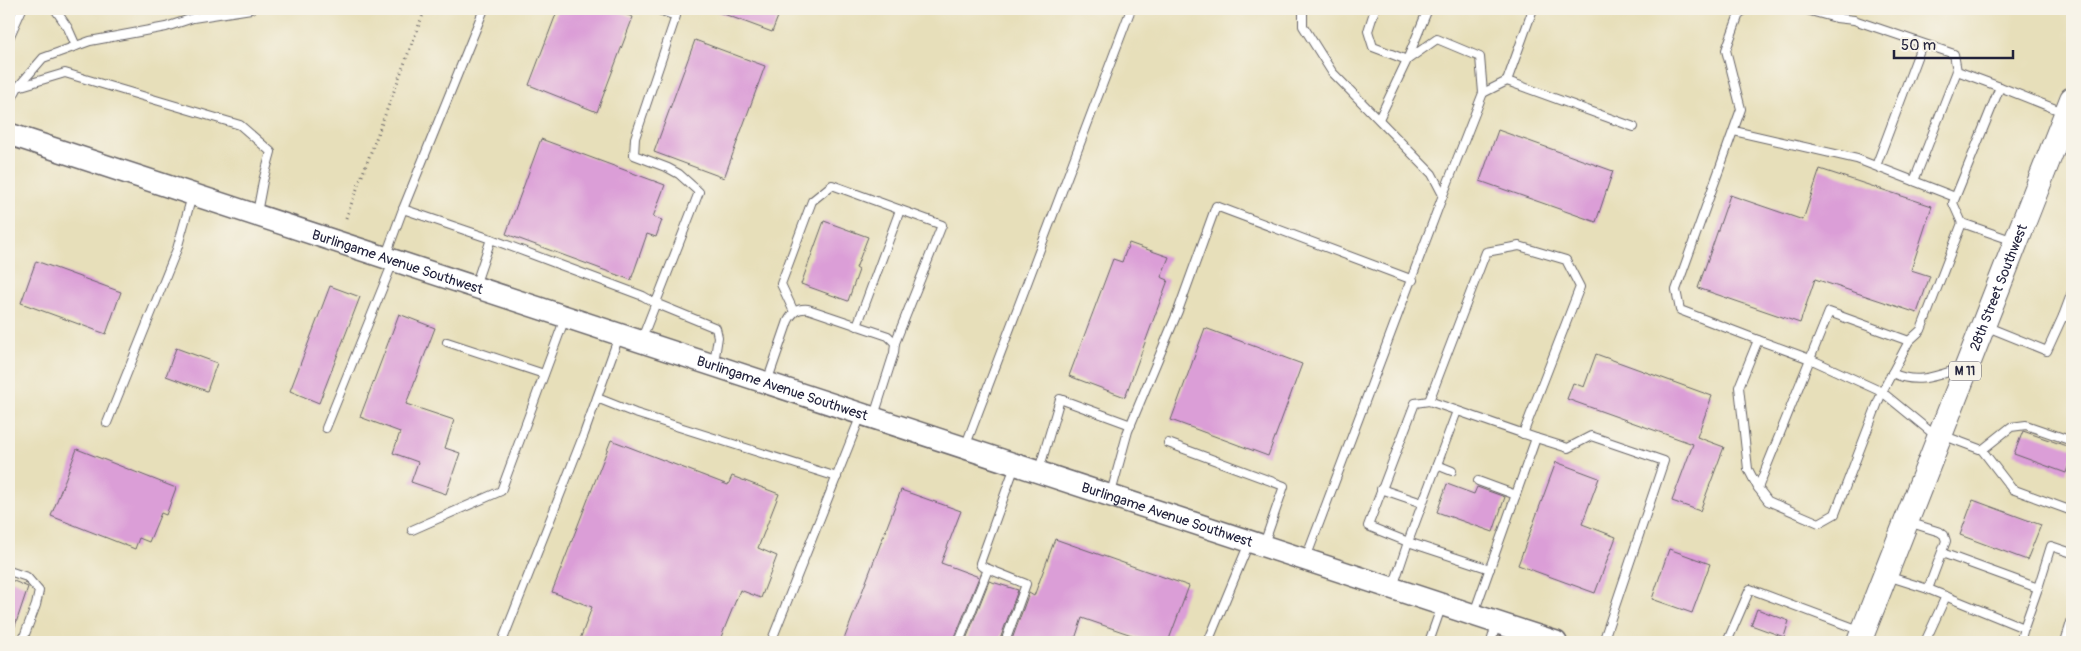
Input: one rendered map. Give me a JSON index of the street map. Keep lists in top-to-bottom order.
{
  "streets": {
    "main road": ["28th Street Southwest", "M 11"],
    "street": ["Burlingame Avenue Southwest"]
  },
  "scale_bar": "50 m"
}
